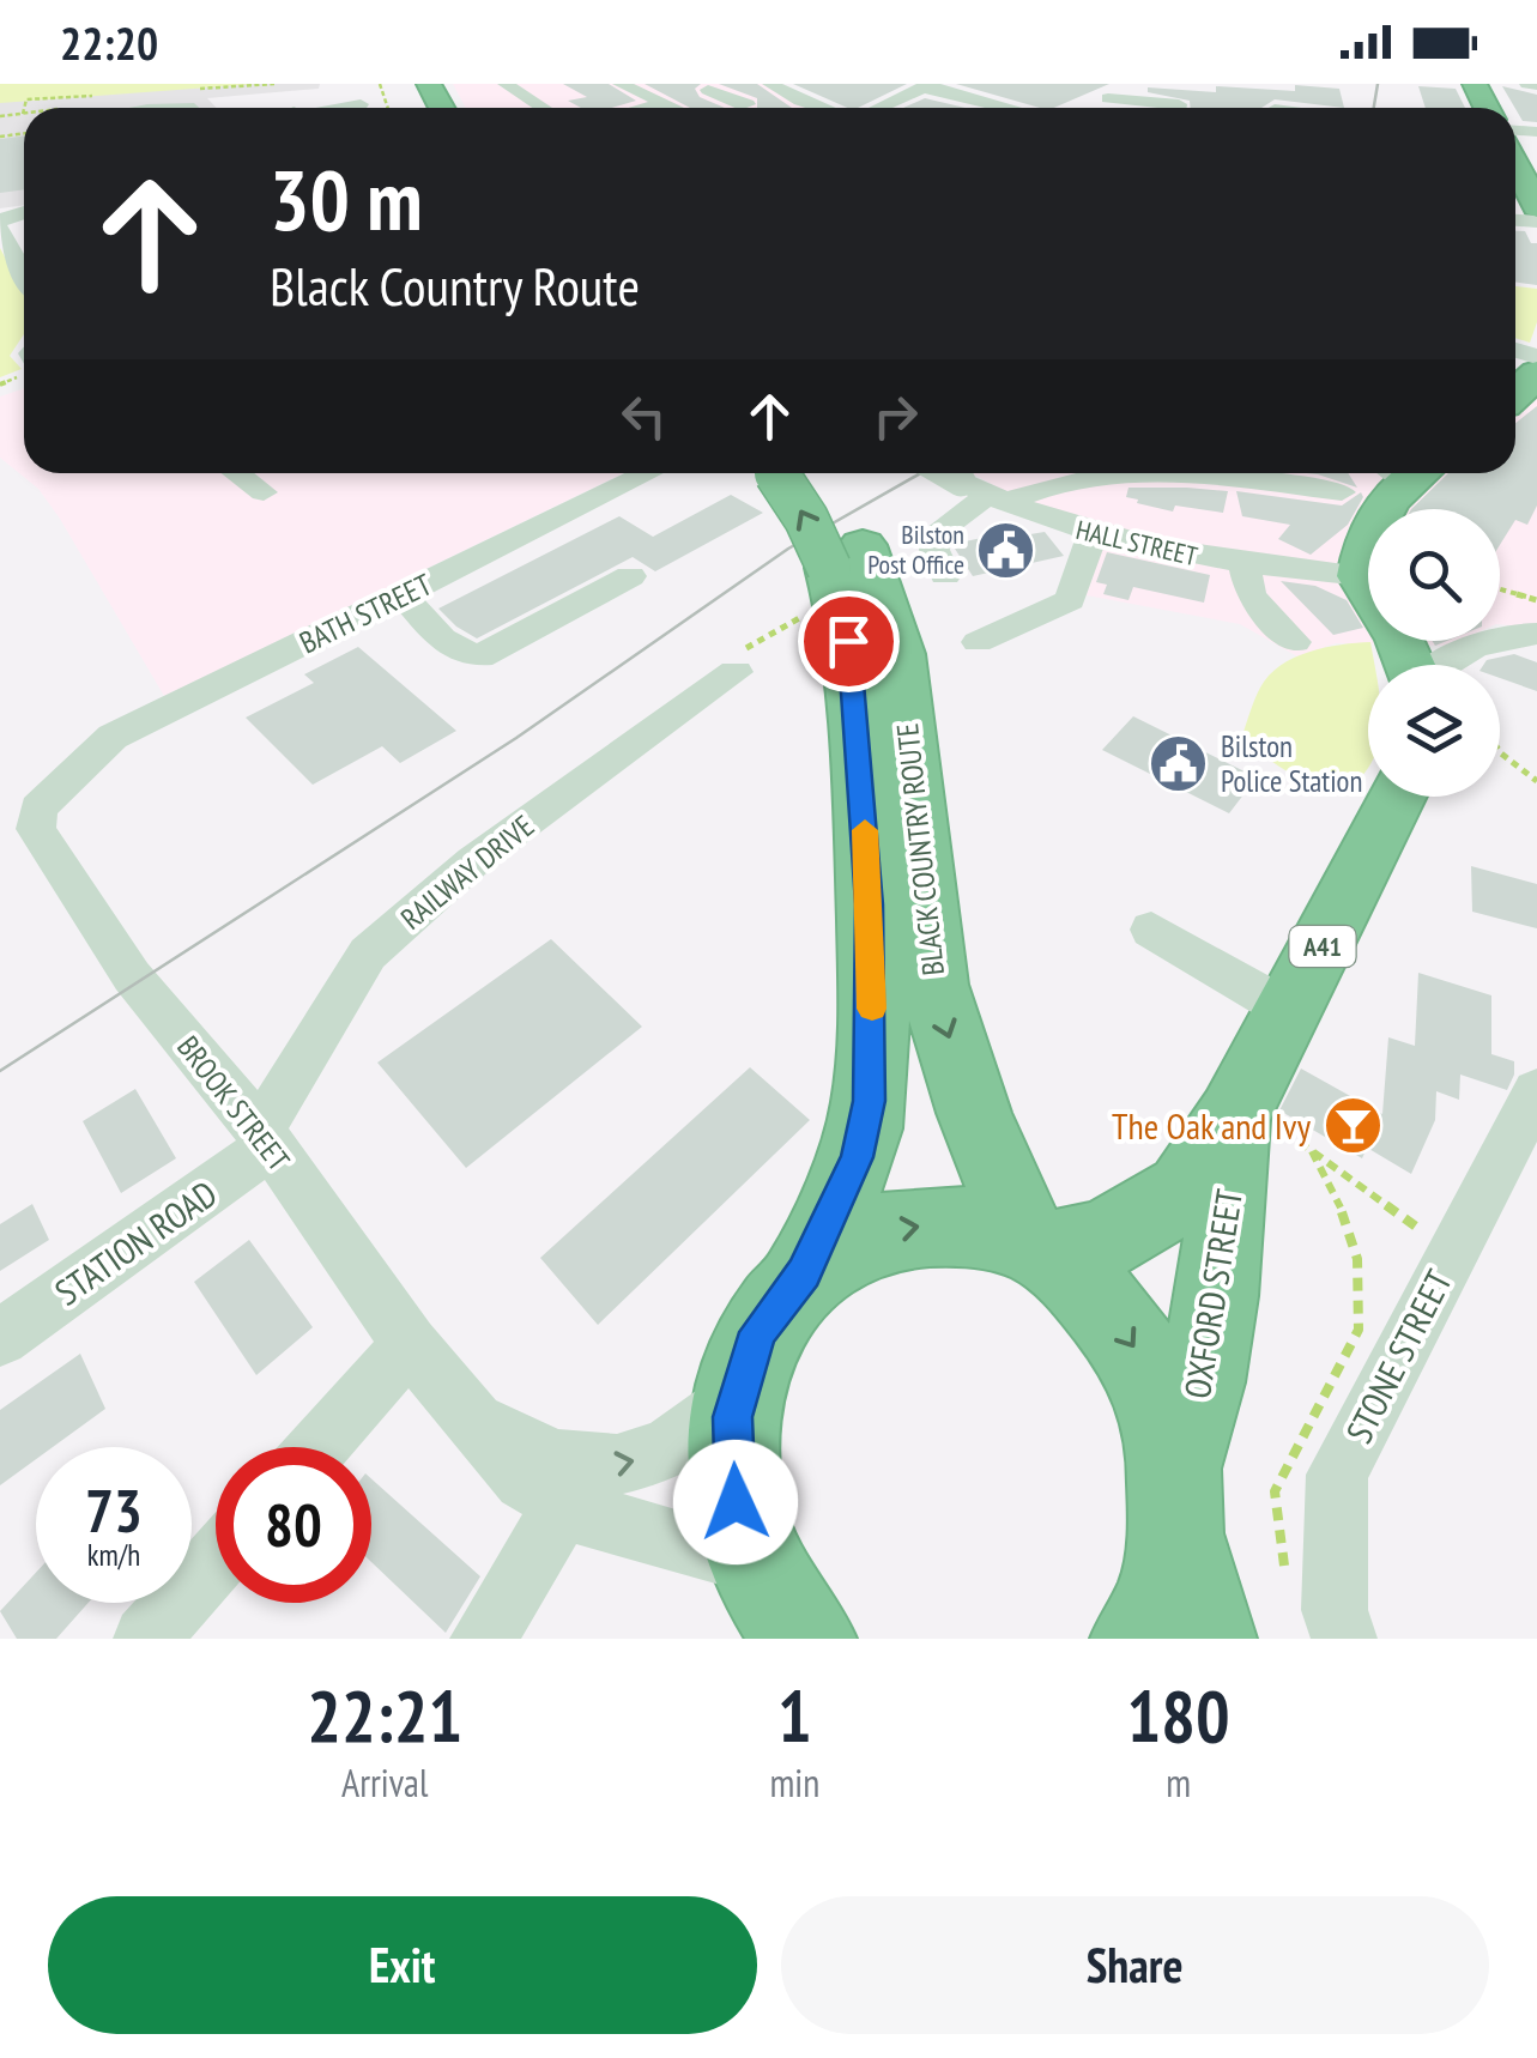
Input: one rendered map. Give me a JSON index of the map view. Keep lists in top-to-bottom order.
{
  "streets": {
    "highway": ["BLACK COUNTRY ROUTE", "A41", "OXFORD STREET"],
    "street": [
      "HALL STREET",
      "BATH STREET",
      "RAILWAY DRIVE",
      "BROOK STREET",
      "STATION ROAD",
      "STONE STREET"
    ]
  },
  "crossings": [
    ["BATH STREET", "BROOK STREET"],
    ["BLACK COUNTRY ROUTE", "OXFORD STREET"],
    ["RAILWAY DRIVE", "BROOK STREET"],
    ["RAILWAY DRIVE", "STATION ROAD"],
    ["BROOK STREET", "STATION ROAD"]
  ],
  "places": {
    "public building": ["Bilston Post Office", "Bilston Police Station"],
    "bar": ["The Oak and Ivy"]
  },
  "page": {
    "status": "22:20",
    "turn": ["30 m", "Black Country Route"],
    "speed": "73 km/h",
    "limit": "80",
    "eta": [
      "22:21",
      "Arrival",
      "1",
      "min",
      "180",
      "m"
    ],
    "buttons": ["Exit", "Share"]
  }
}
